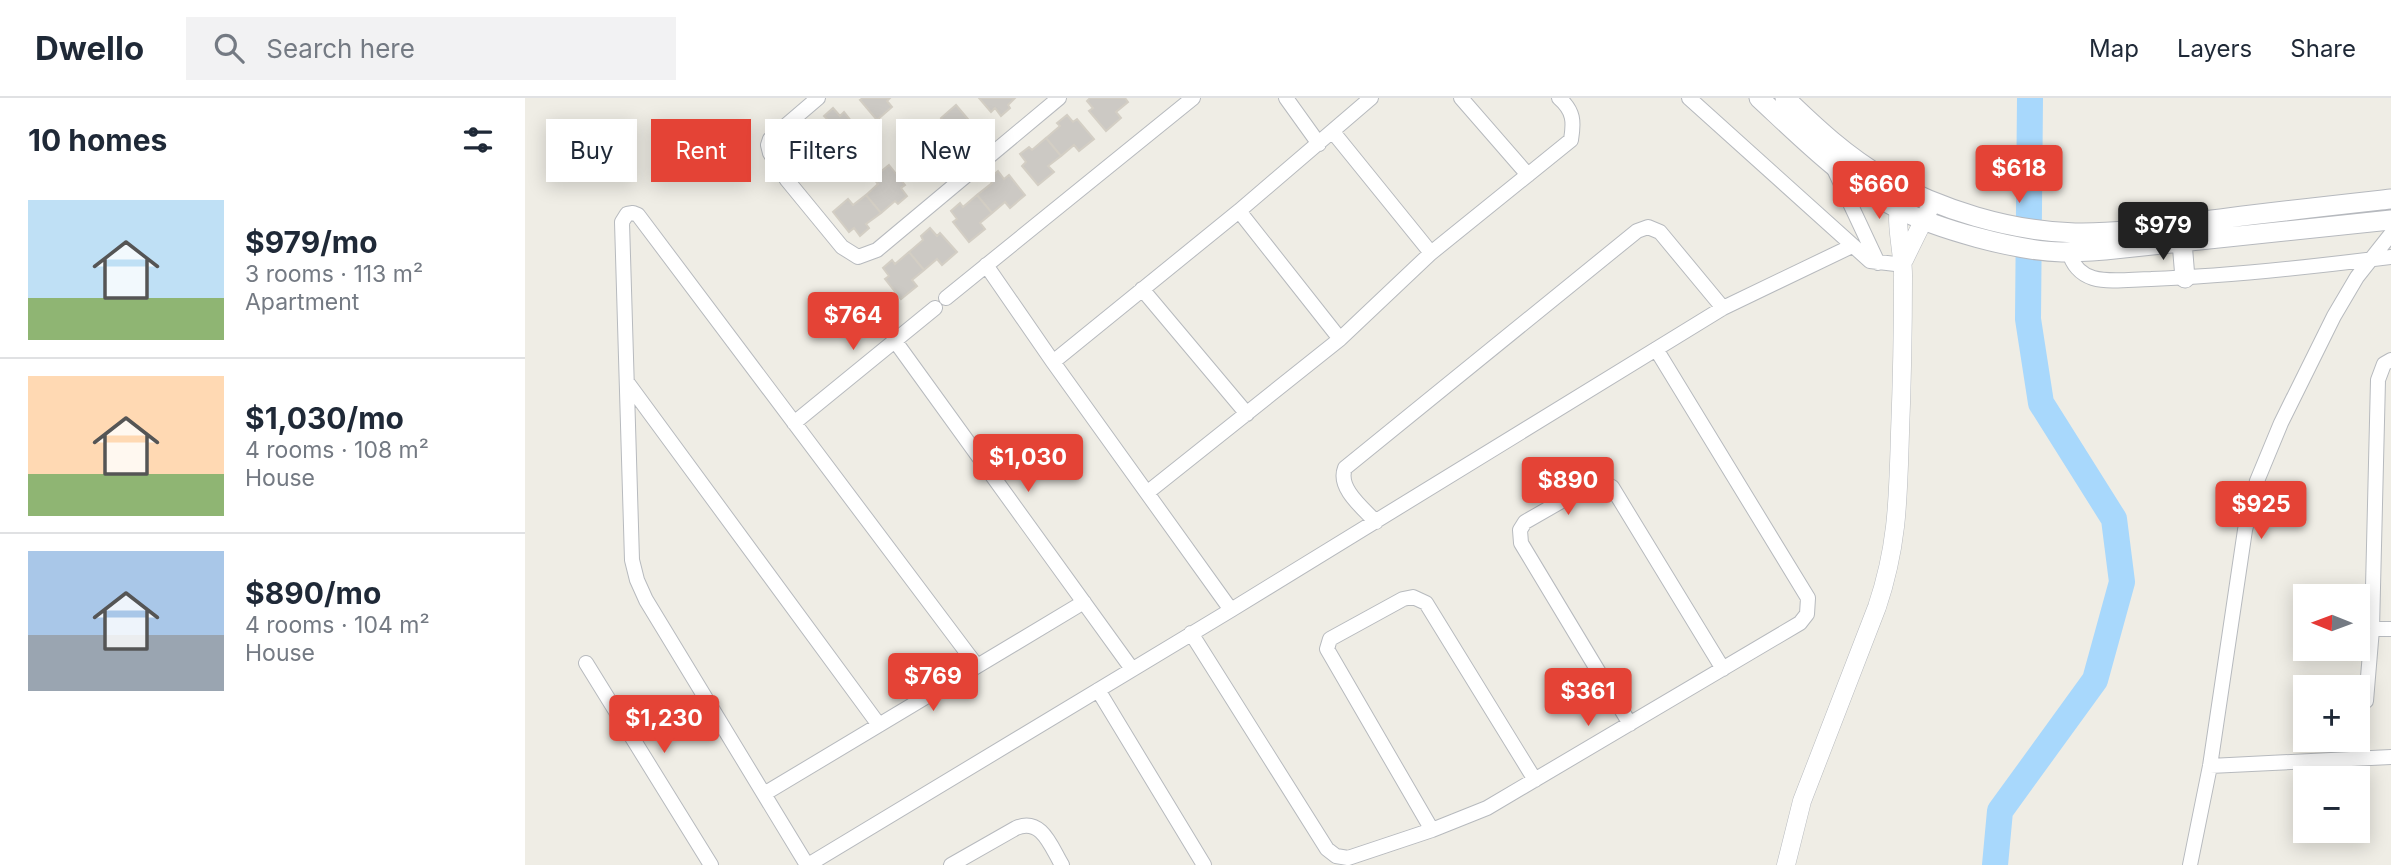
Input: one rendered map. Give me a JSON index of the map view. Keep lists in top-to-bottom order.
{
  "north": "left",
  "page": {
    "header": "Dwello",
    "search": "Search here",
    "nav": ["Map", "Layers", "Share"],
    "heading": "10 homes",
    "chip": [
      "Buy",
      "Rent",
      "Filters",
      "New"
    ],
    "price": [
      "$618",
      "$660",
      "$979",
      "$764",
      "$1,030",
      "$890",
      "$925",
      "$769",
      "$361",
      "$1,230"
    ],
    "list": [
      {
        "name": "$979/mo",
        "note": "3 rooms · 113 m² · Apartment"
      },
      {
        "name": "$1,030/mo",
        "note": "4 rooms · 108 m² · House"
      },
      {
        "name": "$890/mo",
        "note": "4 rooms · 104 m² · House"
      }
    ],
    "map_buttons": ["+", "−"]
  }
}
